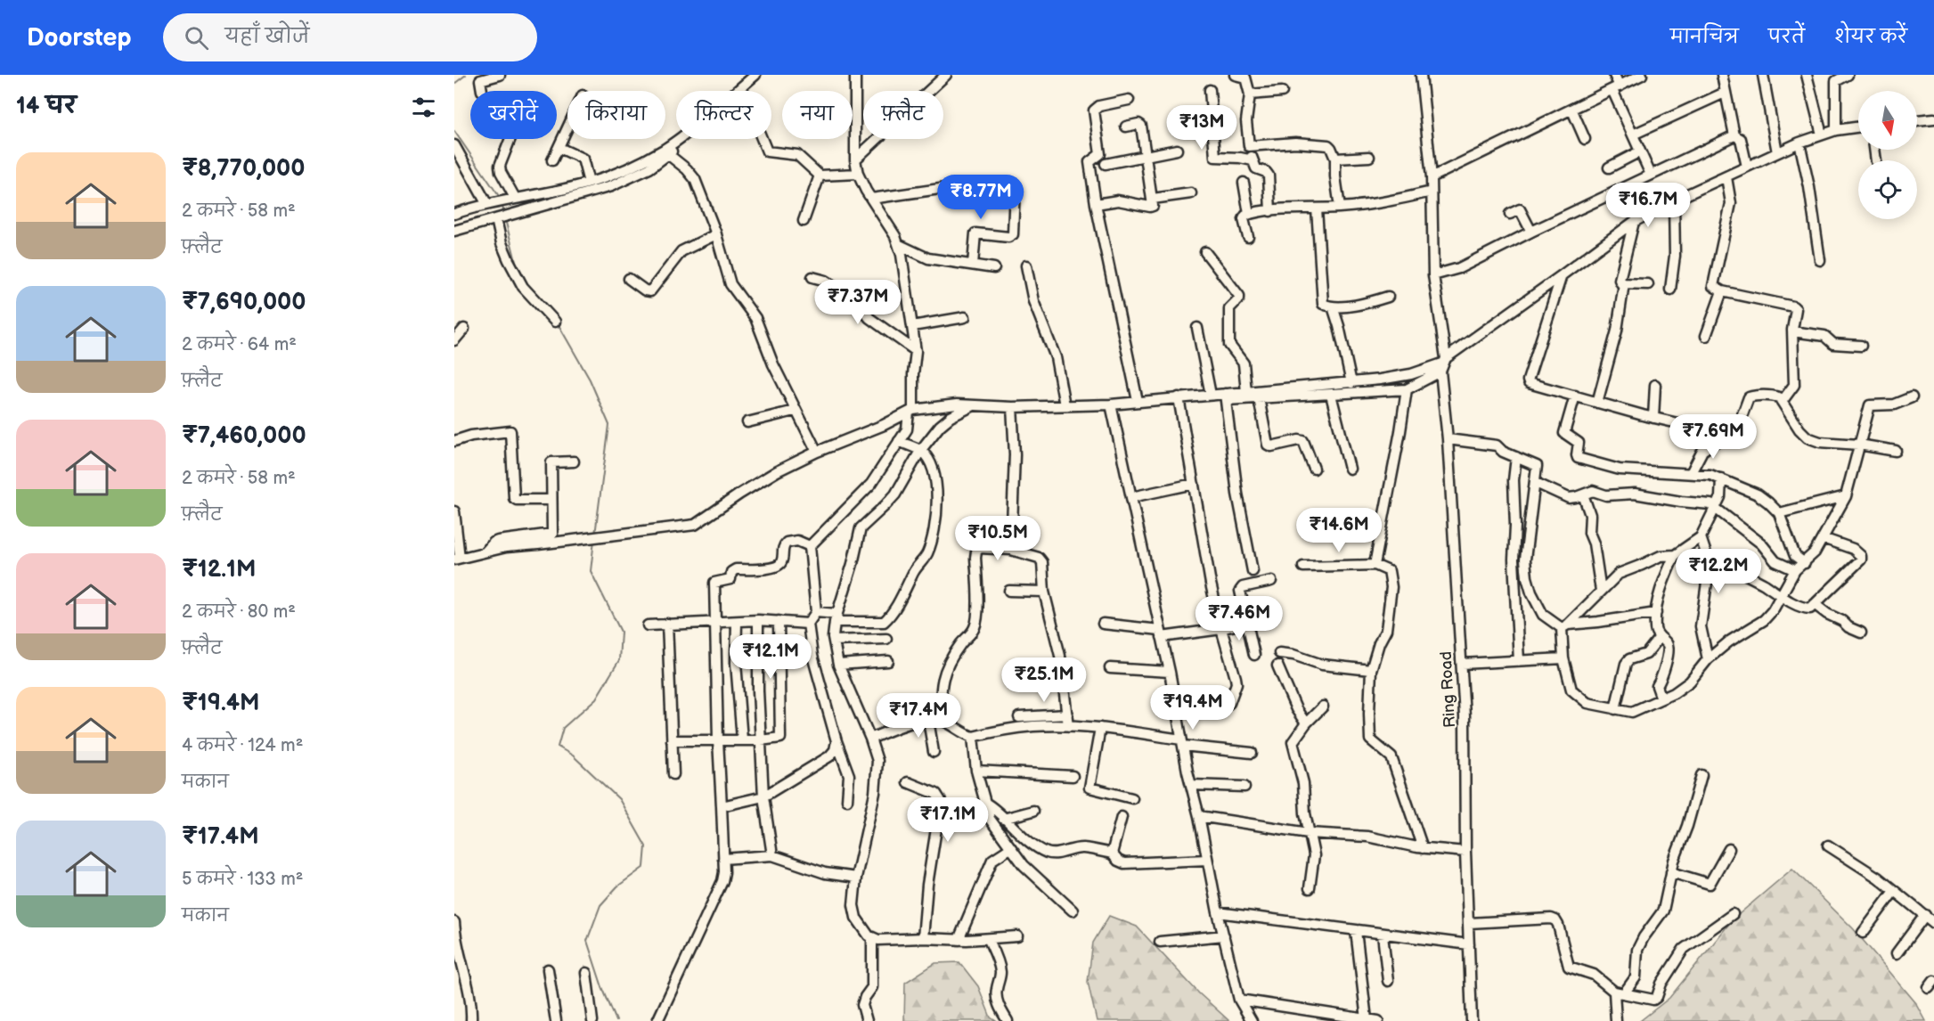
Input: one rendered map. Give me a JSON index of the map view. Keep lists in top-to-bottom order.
{
  "streets": {
    "street": ["Ring Road"]
  },
  "north": "bottom",
  "page": {
    "header": "Doorstep",
    "search": "यहाँ खोजें",
    "nav": ["मानचित्र", "परतें", "शेयर करें"],
    "heading": "14 घर",
    "chip": [
      "खरीदें",
      "किराया",
      "फ़िल्टर",
      "नया",
      "फ़्लैट"
    ],
    "price": [
      "₹13M",
      "₹8.77M",
      "₹16.7M",
      "₹7.37M",
      "₹7.69M",
      "₹14.6M",
      "₹10.5M",
      "₹12.2M",
      "₹7.46M",
      "₹12.1M",
      "₹25.1M",
      "₹19.4M",
      "₹17.4M",
      "₹17.1M"
    ],
    "list": [
      {
        "name": "₹8,770,000",
        "note": "2 कमरे · 58 m² · फ़्लैट"
      },
      {
        "name": "₹7,690,000",
        "note": "2 कमरे · 64 m² · फ़्लैट"
      },
      {
        "name": "₹7,460,000",
        "note": "2 कमरे · 58 m² · फ़्लैट"
      },
      {
        "name": "₹12.1M",
        "note": "2 कमरे · 80 m² · फ़्लैट"
      },
      {
        "name": "₹19.4M",
        "note": "4 कमरे · 124 m² · मकान"
      },
      {
        "name": "₹17.4M",
        "note": "5 कमरे · 133 m² · मकान"
      }
    ]
  }
}
